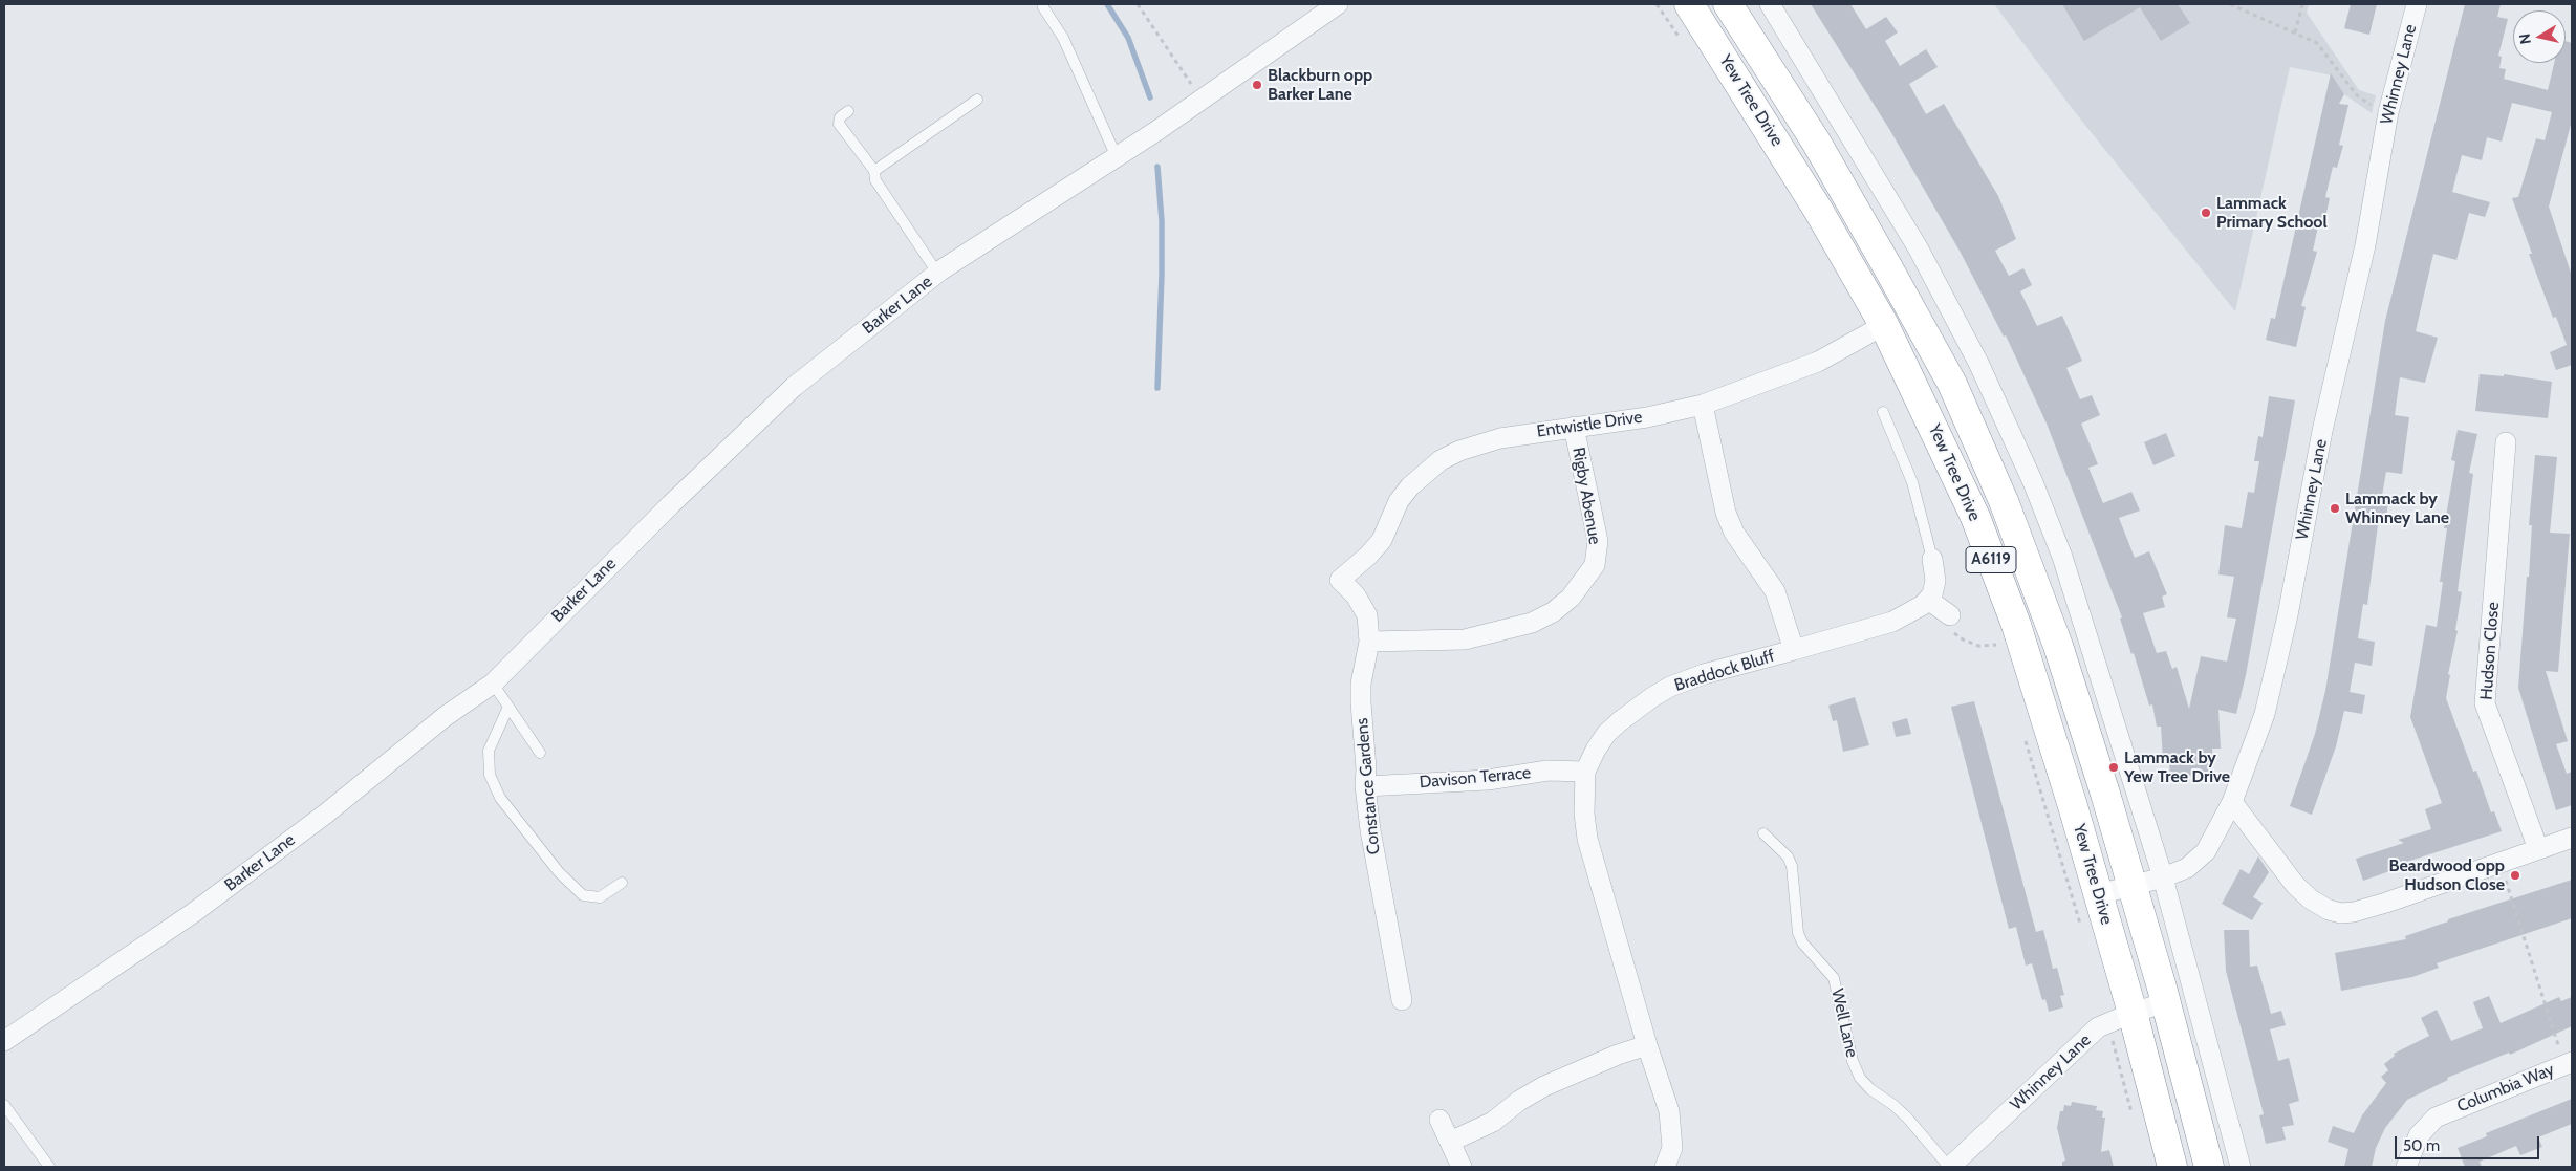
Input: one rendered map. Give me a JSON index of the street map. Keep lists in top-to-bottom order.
{
  "streets": {
    "highway": ["Yew Tree Drive", "A6119"],
    "street": [
      "Whinney Lane",
      "Barker Lane",
      "Entwistle Drive",
      "Rigby Abenue",
      "Hudson Close",
      "Braddock Bluff",
      "Davison Terrace",
      "Constance Gardens",
      "Columbia Way"
    ],
    "lane": ["Well Lane"]
  },
  "crossings": [
    ["Whinney Lane", "Yew Tree Drive"],
    ["Whinney Lane", "Well Lane"],
    ["Yew Tree Drive", "Entwistle Drive"],
    ["Entwistle Drive", "Rigby Abenue"],
    ["Entwistle Drive", "Braddock Bluff"],
    ["Entwistle Drive", "Constance Gardens"],
    ["Rigby Abenue", "Constance Gardens"],
    ["Braddock Bluff", "Davison Terrace"],
    ["Davison Terrace", "Constance Gardens"]
  ],
  "places": [
    "Blackburn opp Barker Lane",
    "Lammack Primary School",
    "Lammack by Whinney Lane",
    "Lammack by Yew Tree Drive",
    "Beardwood opp Hudson Close"
  ],
  "scale_bar": "50 m",
  "north": "left"
}
